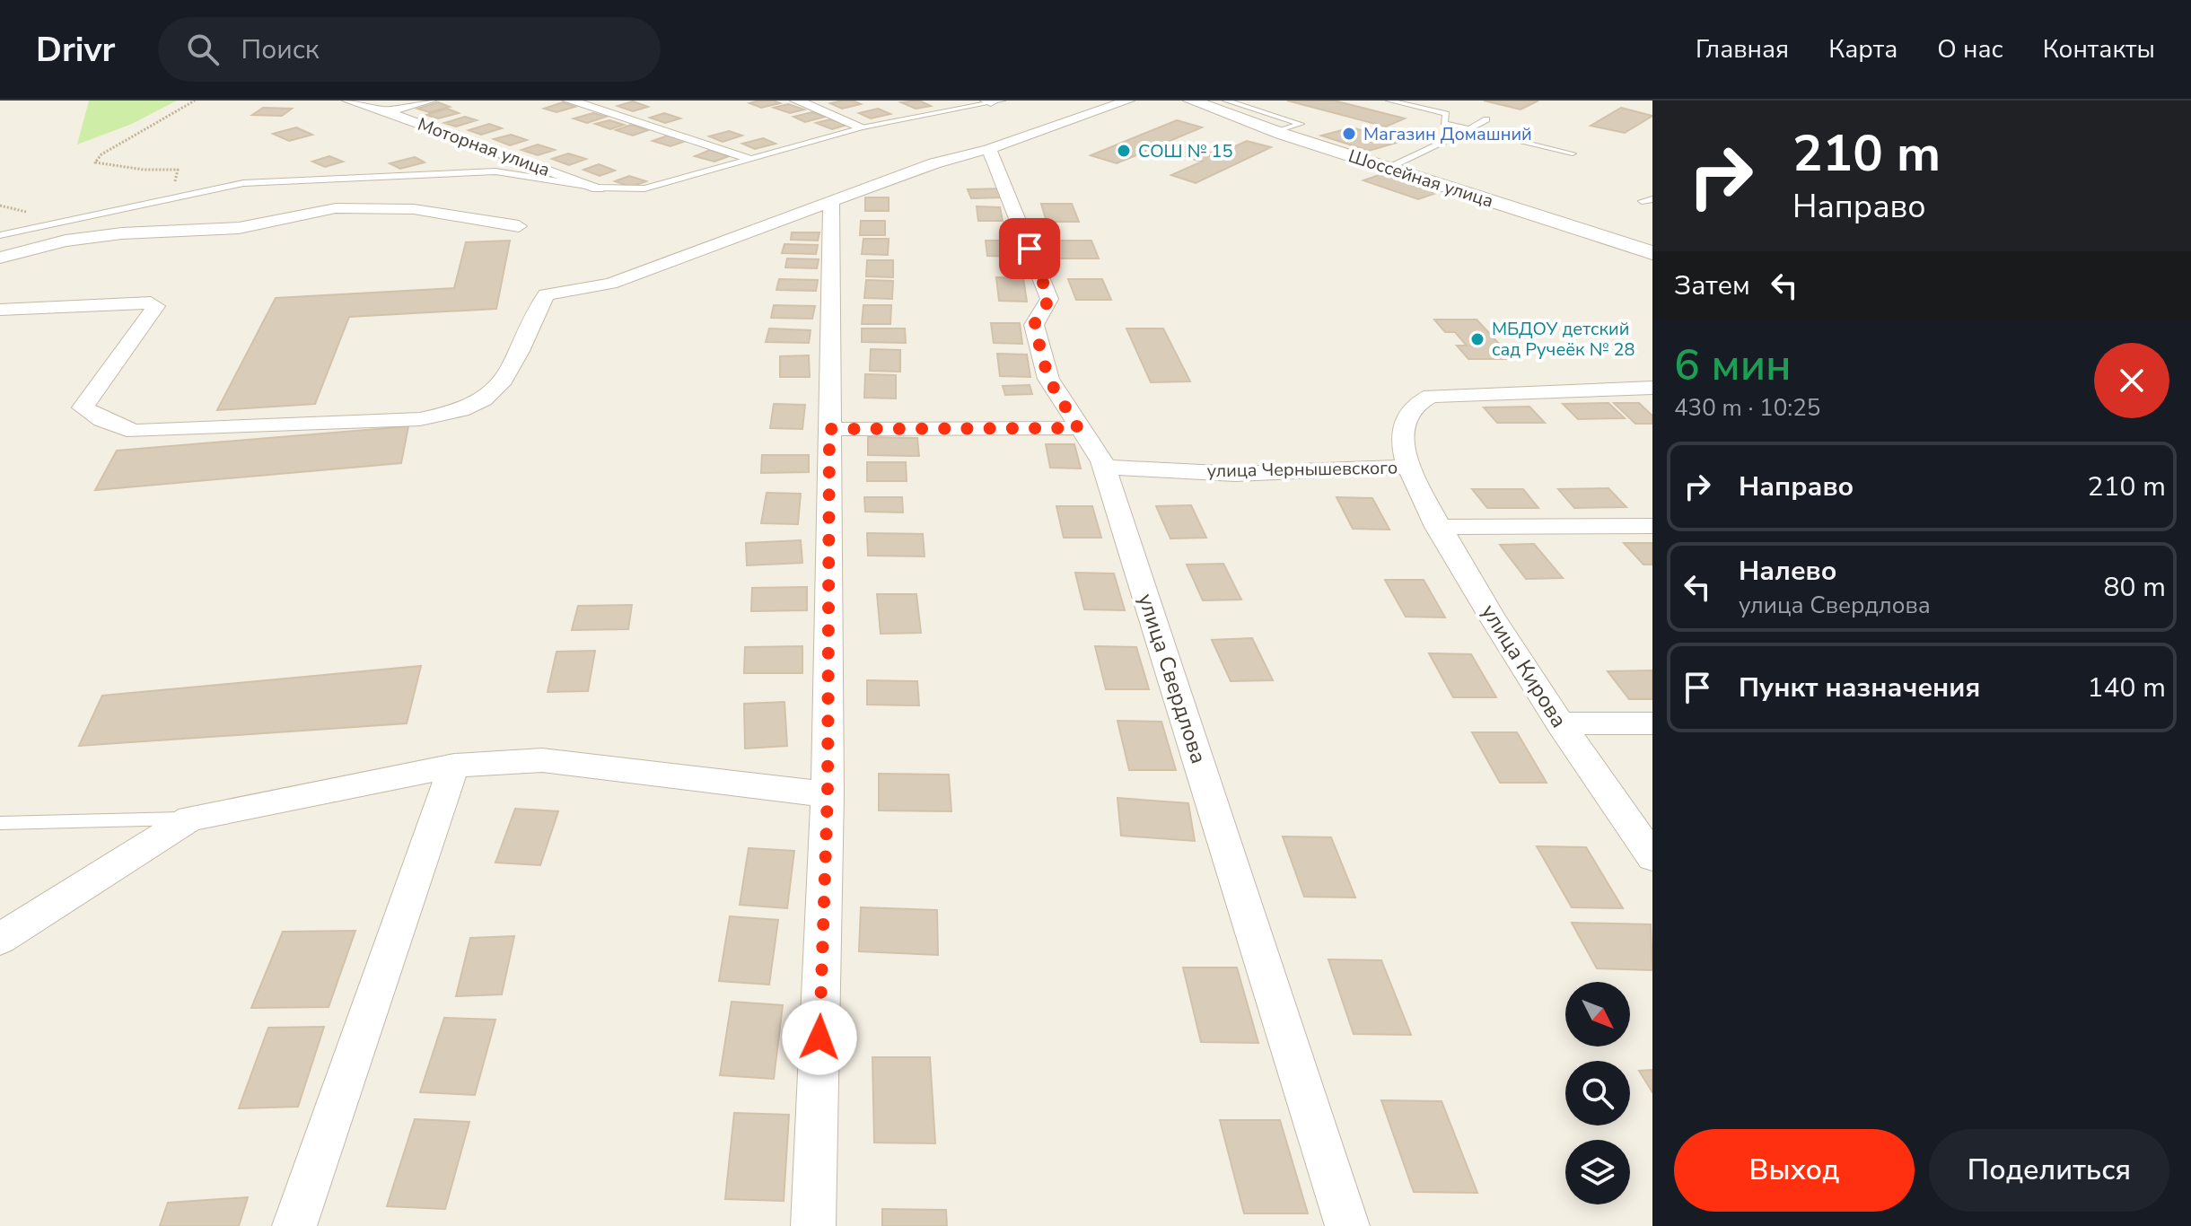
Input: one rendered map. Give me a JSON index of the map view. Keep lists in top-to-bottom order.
{
  "streets": {
    "street": [
      "Моторная улица",
      "Шоссейная улица",
      "улица Чернышевского",
      "улица Кирова",
      "улица Свердлова"
    ]
  },
  "crossings": [
    ["улица Чернышевского", "улица Кирова"],
    ["улица Чернышевского", "улица Свердлова"]
  ],
  "places": ["Магазин Домашний", "СОШ № 15", "МБДОУ детский сад Ручеёк № 28"],
  "north": "bottom right",
  "page": {
    "header": "Drivr",
    "search": "Поиск",
    "nav": [
      "Главная",
      "Карта",
      "О нас",
      "Контакты"
    ],
    "turn": ["210 m", "Направо"],
    "then": "Затем",
    "heading": ["6 мин", "430 m · 10:25"],
    "list": [
      {
        "name": "Направо",
        "value": "210 m"
      },
      {
        "name": "Налево",
        "note": "улица Свердлова",
        "value": "80 m"
      },
      {
        "name": "Пункт назначения",
        "value": "140 m"
      }
    ],
    "buttons": ["Выход", "Поделиться"]
  }
}
